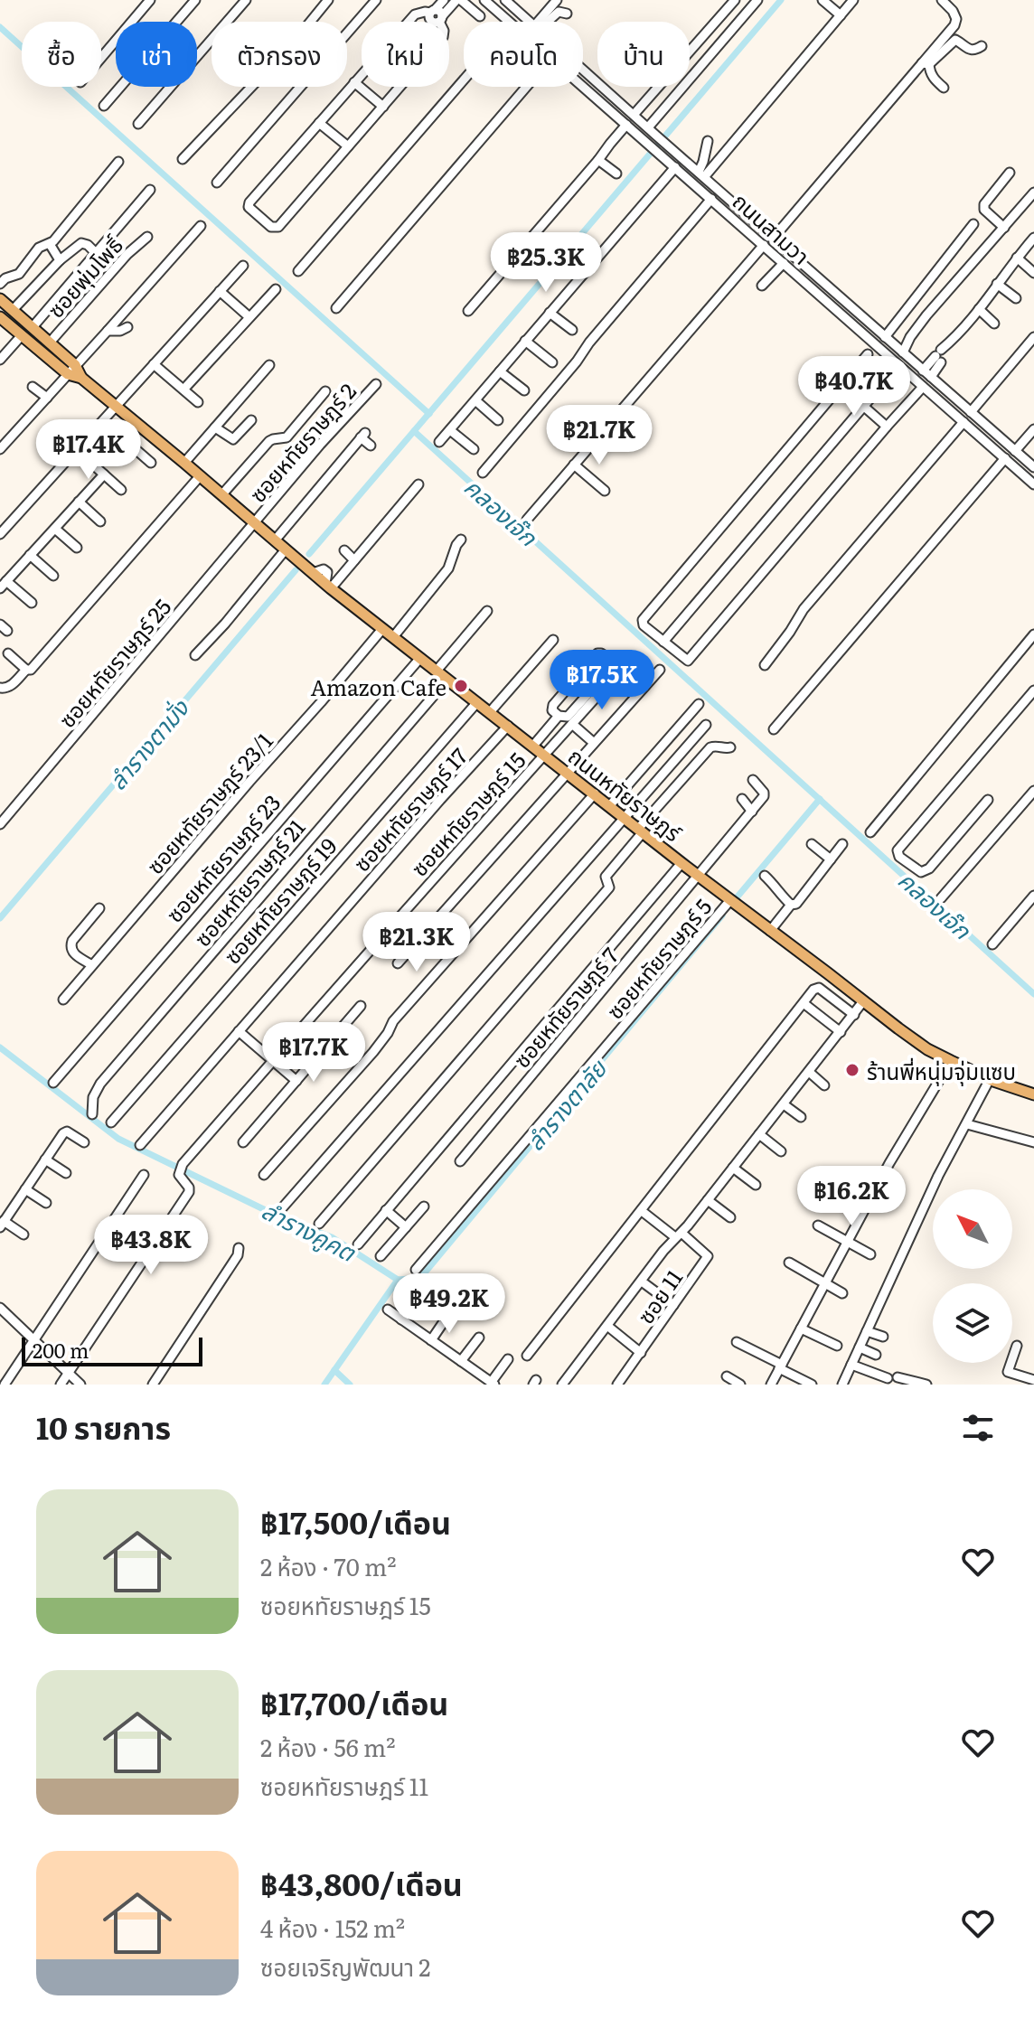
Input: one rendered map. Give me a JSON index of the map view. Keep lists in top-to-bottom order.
{
  "streets": {
    "main road": ["ถนนหทัยราษฎร์"],
    "street": [
      "ถนนสามวา",
      "ซอยพุ่มโพธิ์",
      "ซอยหทัยราษฎร์ 2",
      "ซอยหทัยราษฎร์ 25",
      "ซอยหทัยราษฎร์ 23/1",
      "ซอยหทัยราษฎร์ 17",
      "ซอยหทัยราษฎร์ 15",
      "ซอยหทัยราษฎร์ 23",
      "ซอยหทัยราษฎร์ 21",
      "ซอยหทัยราษฎร์ 19",
      "ซอยหทัยราษฎร์ 5",
      "ซอยหทัยราษฎร์ 7",
      "ซอย 11"
    ]
  },
  "crossings": [
    ["ซอยพุ่มโพธิ์", "ถนนหทัยราษฎร์"],
    ["ซอยหทัยราษฎร์ 2", "ซอยหทัยราษฎร์ 25"],
    ["ซอยหทัยราษฎร์ 2", "ถนนหทัยราษฎร์"],
    ["ซอยหทัยราษฎร์ 25", "ถนนหทัยราษฎร์"],
    ["ถนนหทัยราษฎร์", "ซอยหทัยราษฎร์ 23/1"],
    ["ถนนหทัยราษฎร์", "ซอยหทัยราษฎร์ 17"],
    ["ถนนหทัยราษฎร์", "ซอยหทัยราษฎร์ 15"],
    ["ถนนหทัยราษฎร์", "ซอยหทัยราษฎร์ 23"],
    ["ถนนหทัยราษฎร์", "ซอยหทัยราษฎร์ 21"],
    ["ถนนหทัยราษฎร์", "ซอยหทัยราษฎร์ 19"],
    ["ถนนหทัยราษฎร์", "ซอยหทัยราษฎร์ 5"],
    ["ถนนหทัยราษฎร์", "ซอยหทัยราษฎร์ 7"]
  ],
  "water": [
    "คลองเจ๊ก",
    "ลำรางตามั่ง",
    "ลำรางตาลัย",
    "ลำรางคูคต"
  ],
  "places": ["Amazon Cafe", "ร้านพี่หนุ่มจุ่มแซบ"],
  "scale_bar": "200 m",
  "north": "top left",
  "page": {
    "chip": [
      "ซื้อ",
      "เช่า",
      "ตัวกรอง",
      "ใหม่",
      "คอนโด",
      "บ้าน"
    ],
    "price": [
      "฿25.3K",
      "฿40.7K",
      "฿21.7K",
      "฿17.4K",
      "฿17.5K",
      "฿21.3K",
      "฿17.7K",
      "฿16.2K",
      "฿43.8K",
      "฿49.2K"
    ],
    "scale": "200 m",
    "heading": "10 รายการ",
    "list": [
      {
        "name": "฿17,500/เดือน",
        "note": "2 ห้อง · 70 m² · ซอยหทัยราษฎร์ 15"
      },
      {
        "name": "฿17,700/เดือน",
        "note": "2 ห้อง · 56 m² · ซอยหทัยราษฎร์ 11"
      },
      {
        "name": "฿43,800/เดือน",
        "note": "4 ห้อง · 152 m² · ซอยเจริญพัฒนา 2"
      }
    ]
  }
}
